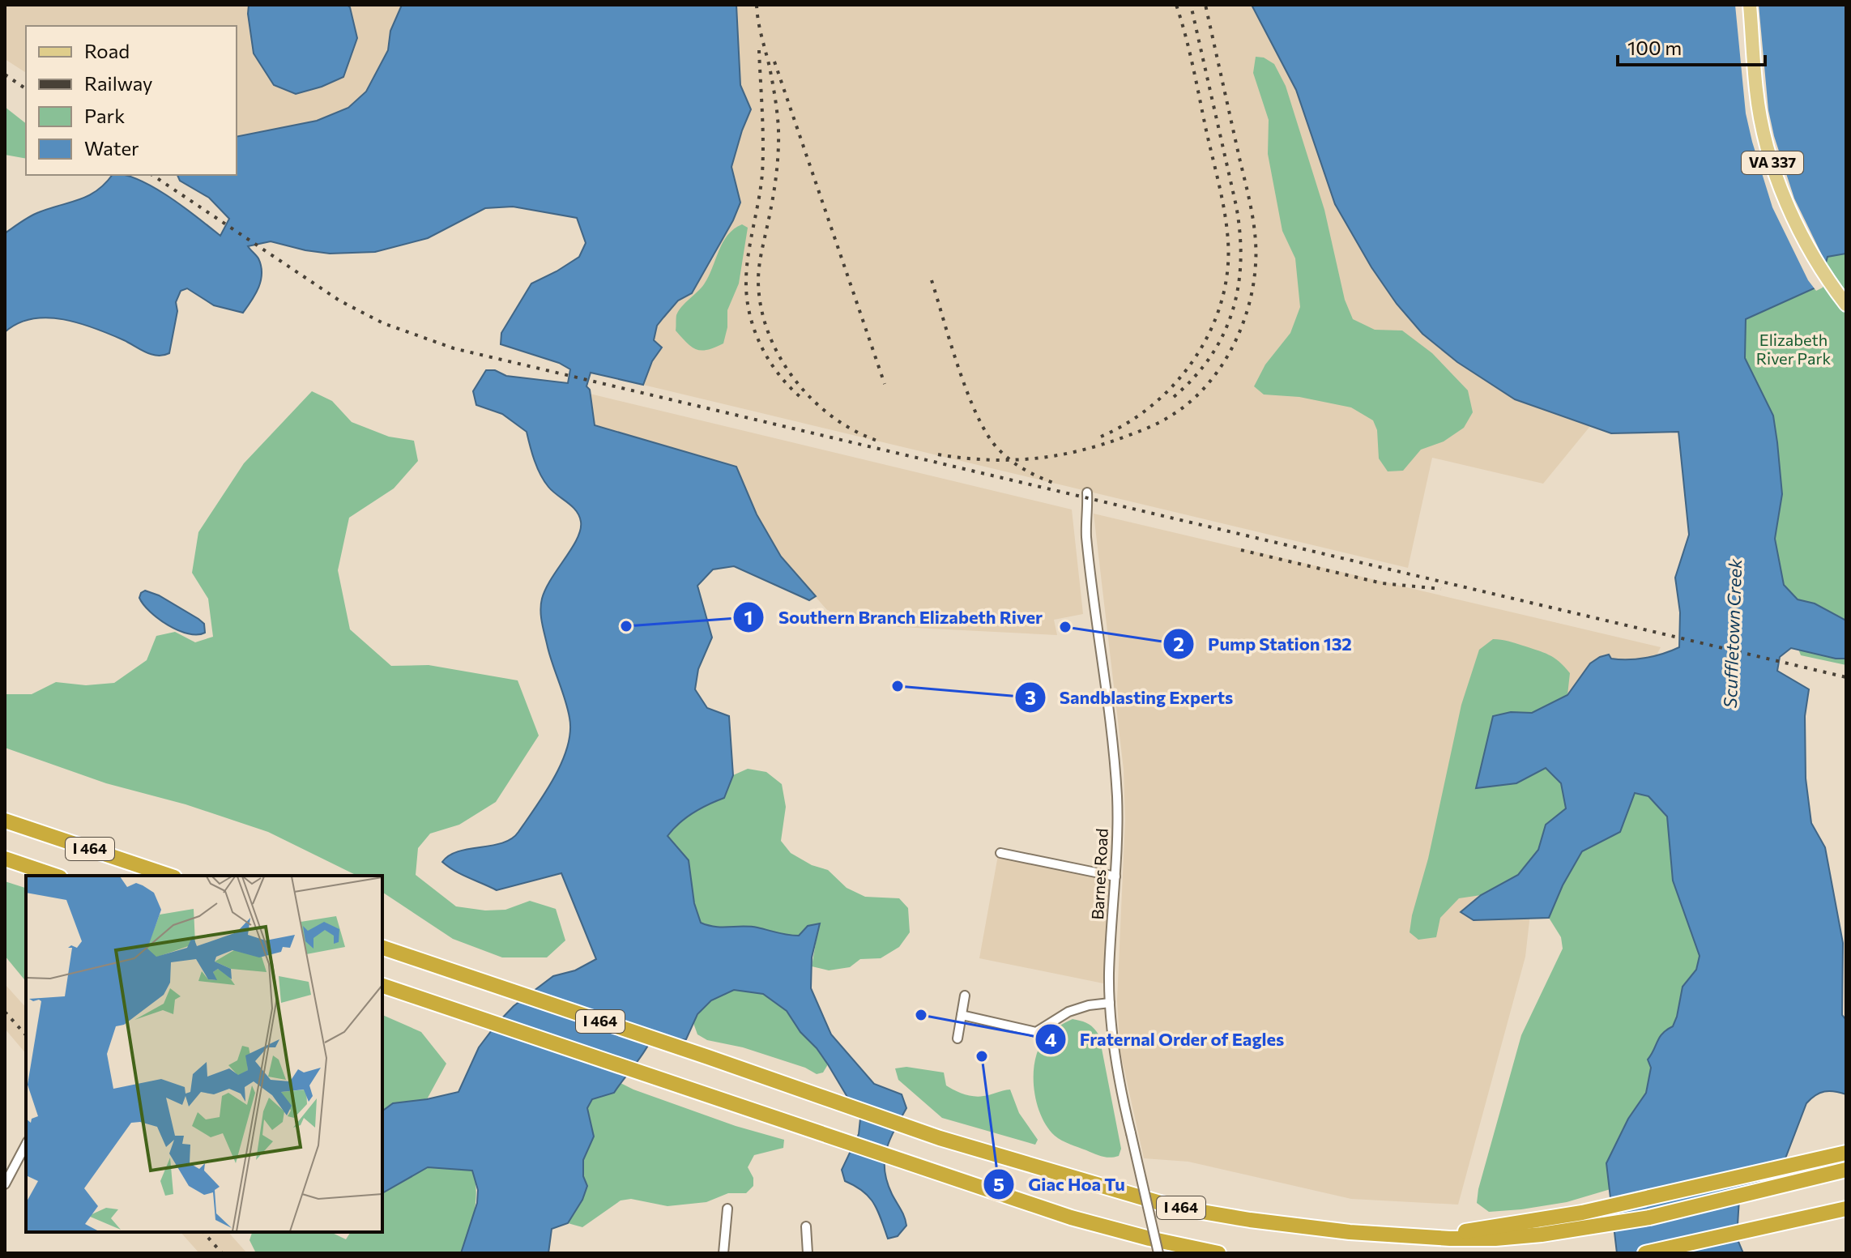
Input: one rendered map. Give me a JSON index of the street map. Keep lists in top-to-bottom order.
{
  "streets": {
    "highway": ["I 464"],
    "main road": ["VA 337"],
    "street": ["Barnes Road"]
  },
  "water": ["Scuffletown Creek"],
  "parks": ["Elizabeth River Park"],
  "places": [
    "Southern Branch Elizabeth River",
    "Pump Station 132",
    "Sandblasting Experts",
    "Fraternal Order of Eagles",
    "Giac Hoa Tu"
  ],
  "legend": [
    "Road",
    "Railway",
    "Park",
    "Water"
  ],
  "scale_bar": "100 m"
}
